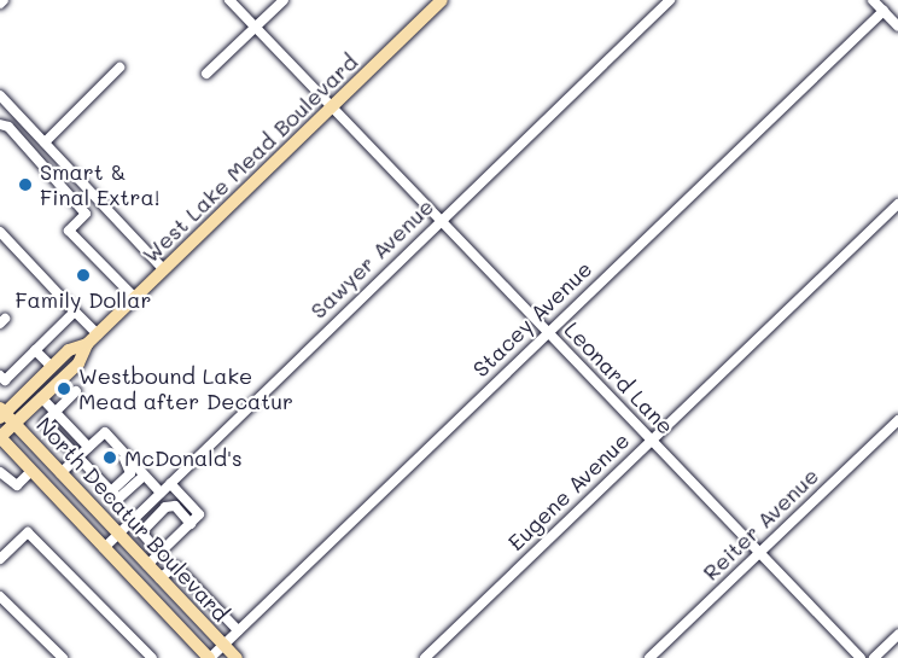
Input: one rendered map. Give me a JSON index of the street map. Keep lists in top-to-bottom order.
{
  "streets": {
    "main road": ["West Lake Mead Boulevard", "North Decatur Boulevard"],
    "street": [
      "Sawyer Avenue",
      "Stacey Avenue",
      "Leonard Lane",
      "Eugene Avenue",
      "Reiter Avenue"
    ]
  },
  "crossings": [
    ["West Lake Mead Boulevard", "Leonard Lane"],
    ["West Lake Mead Boulevard", "North Decatur Boulevard"],
    ["Sawyer Avenue", "Leonard Lane"],
    ["Sawyer Avenue", "North Decatur Boulevard"],
    ["Stacey Avenue", "Leonard Lane"],
    ["Stacey Avenue", "North Decatur Boulevard"],
    ["Leonard Lane", "Eugene Avenue"],
    ["Leonard Lane", "Reiter Avenue"]
  ],
  "places": [
    "Smart & Final Extra!",
    "Family Dollar",
    "Westbound Lake Mead after Decatur",
    "McDonald's"
  ]
}
